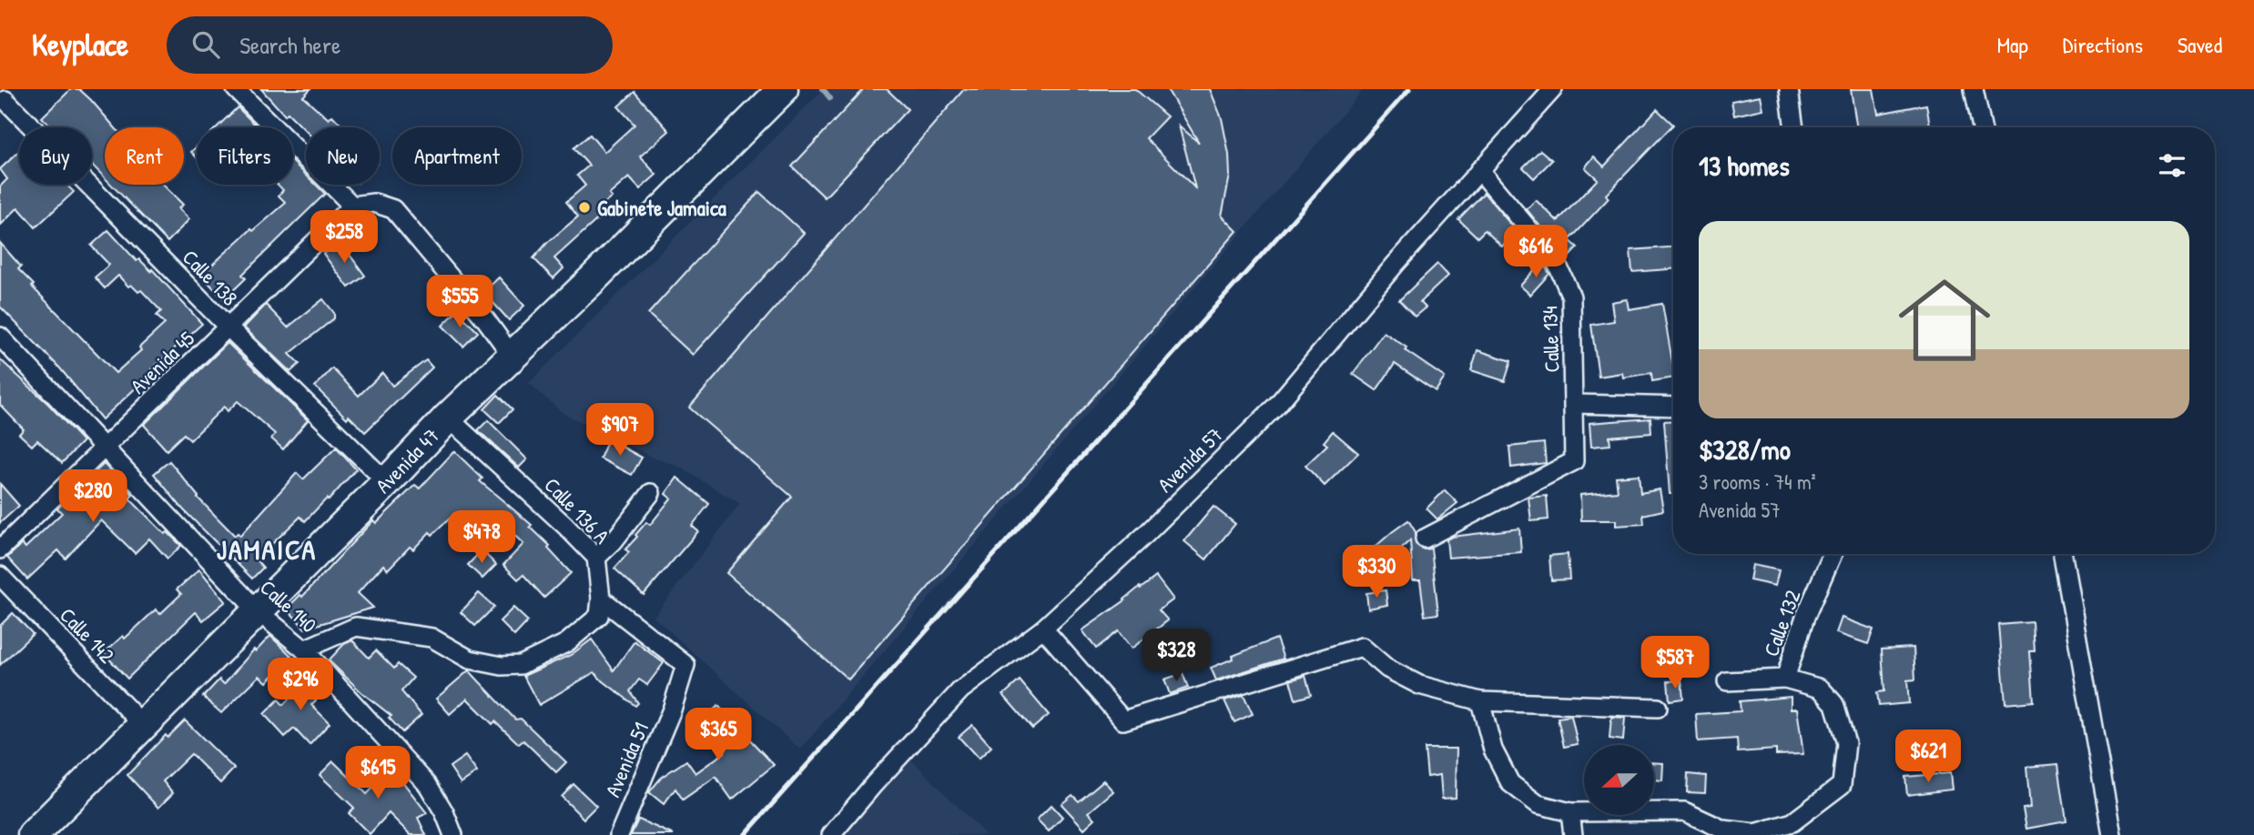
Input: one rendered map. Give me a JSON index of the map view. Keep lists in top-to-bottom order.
{
  "streets": {
    "main road": ["Avenida 47"],
    "street": [
      "Calle 138",
      "Calle 134",
      "Avenida 45",
      "Avenida 57",
      "Calle 136 A",
      "Calle 140",
      "Calle 132",
      "Calle 142",
      "Avenida 51"
    ]
  },
  "crossings": [
    ["Calle 138", "Avenida 45"],
    ["Calle 138", "Avenida 47"],
    ["Calle 134", "Avenida 57"],
    ["Avenida 45", "Calle 140"],
    ["Avenida 47", "Calle 136 A"],
    ["Avenida 47", "Calle 140"],
    ["Avenida 47", "Calle 142"],
    ["Calle 136 A", "Avenida 51"]
  ],
  "districts": ["JAMAICA"],
  "places": ["Gabinete Jamaica"],
  "north": "left",
  "page": {
    "header": "Keyplace",
    "search": "Search here",
    "nav": ["Map", "Directions", "Saved"],
    "chip": [
      "Buy",
      "Rent",
      "Filters",
      "New",
      "Apartment"
    ],
    "heading": "13 homes",
    "list": [
      {
        "name": "$328/mo",
        "note": "3 rooms · 74 m² · Avenida 57"
      }
    ],
    "price": [
      "$258",
      "$616",
      "$555",
      "$907",
      "$280",
      "$478",
      "$330",
      "$328",
      "$587",
      "$296",
      "$365",
      "$621",
      "$615"
    ]
  }
}
